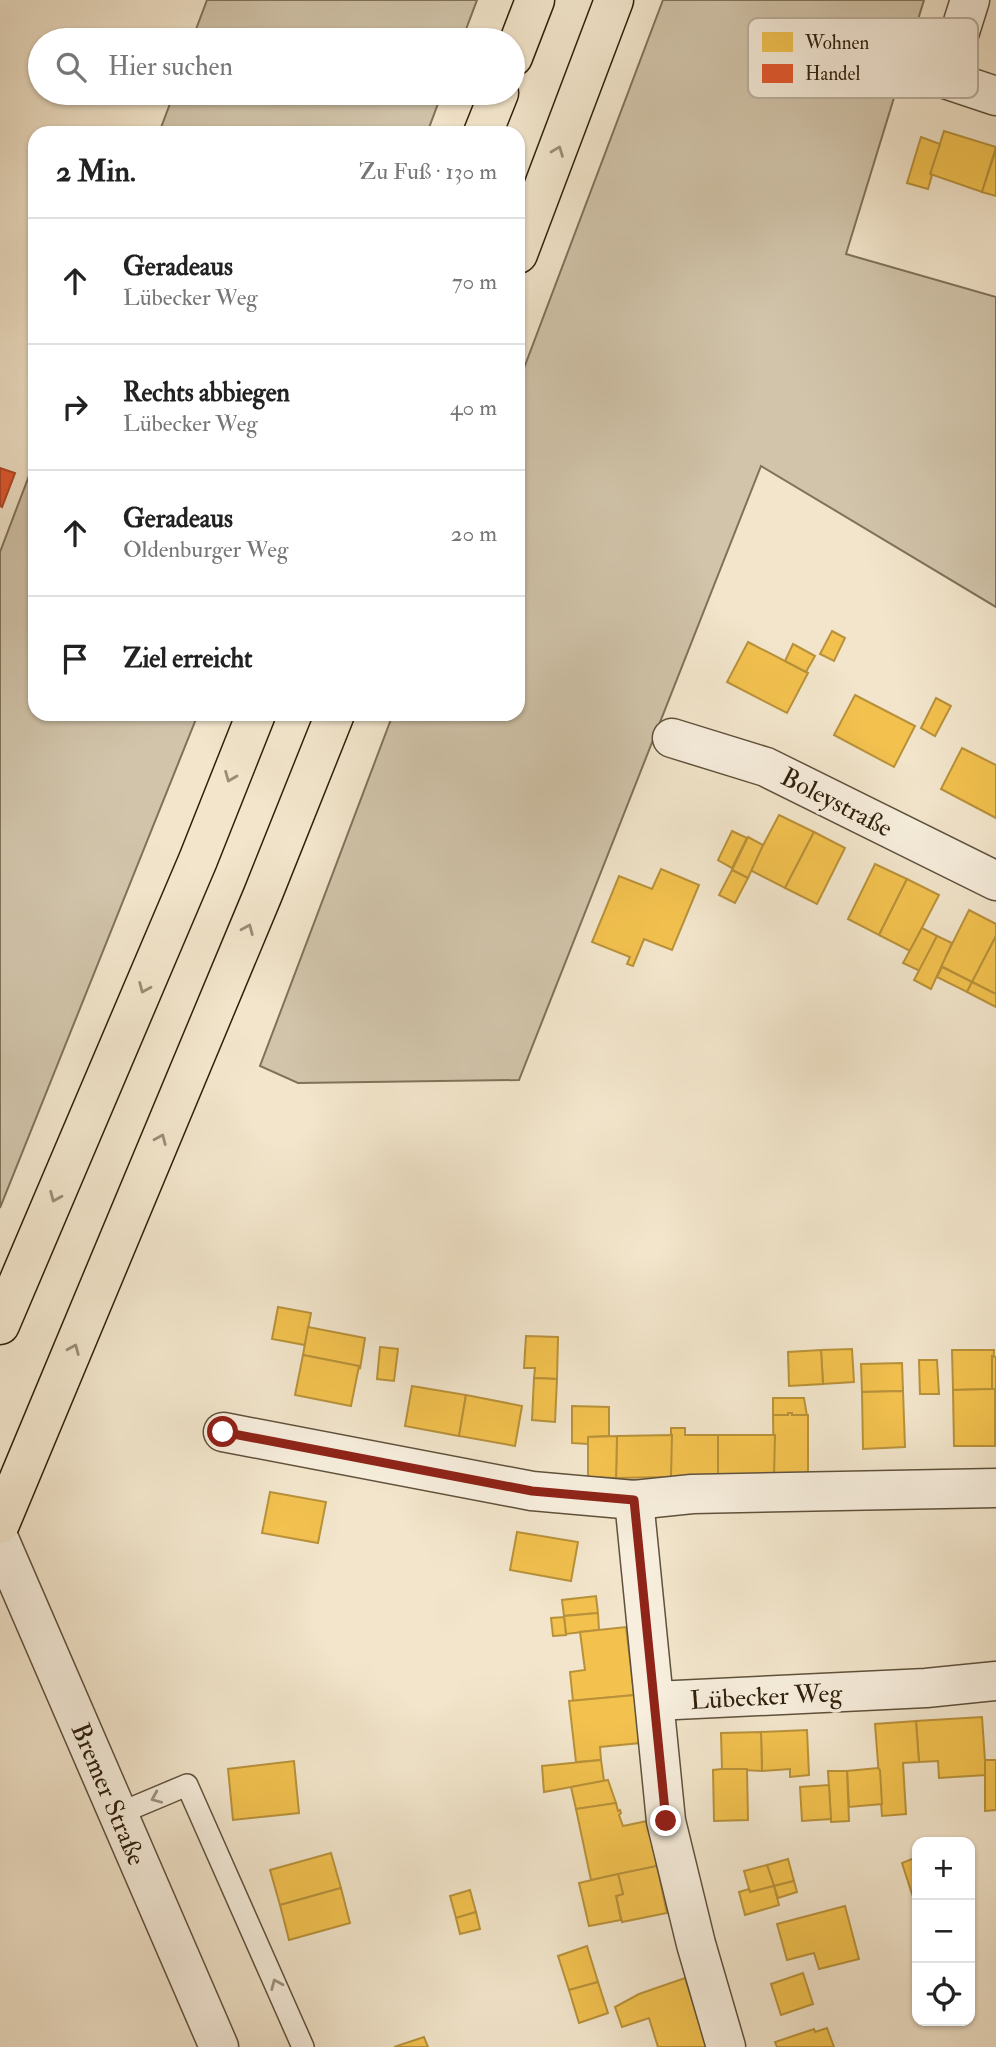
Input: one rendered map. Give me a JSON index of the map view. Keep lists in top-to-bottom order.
{
  "streets": {
    "street": ["Boleystraße", "Lübecker Weg", "Bremer Straße"]
  },
  "legend": ["Wohnen", "Handel"],
  "page": {
    "search": "Hier suchen",
    "heading": ["2 Min.", "Zu Fuß · 130 m"],
    "list": [
      ["Geradeaus", "Lübecker Weg", "70 m"],
      ["Rechts abbiegen", "Lübecker Weg", "40 m"],
      ["Geradeaus", "Oldenburger Weg", "20 m"],
      "Ziel erreicht"
    ],
    "map_buttons": ["+", "−"]
  }
}
